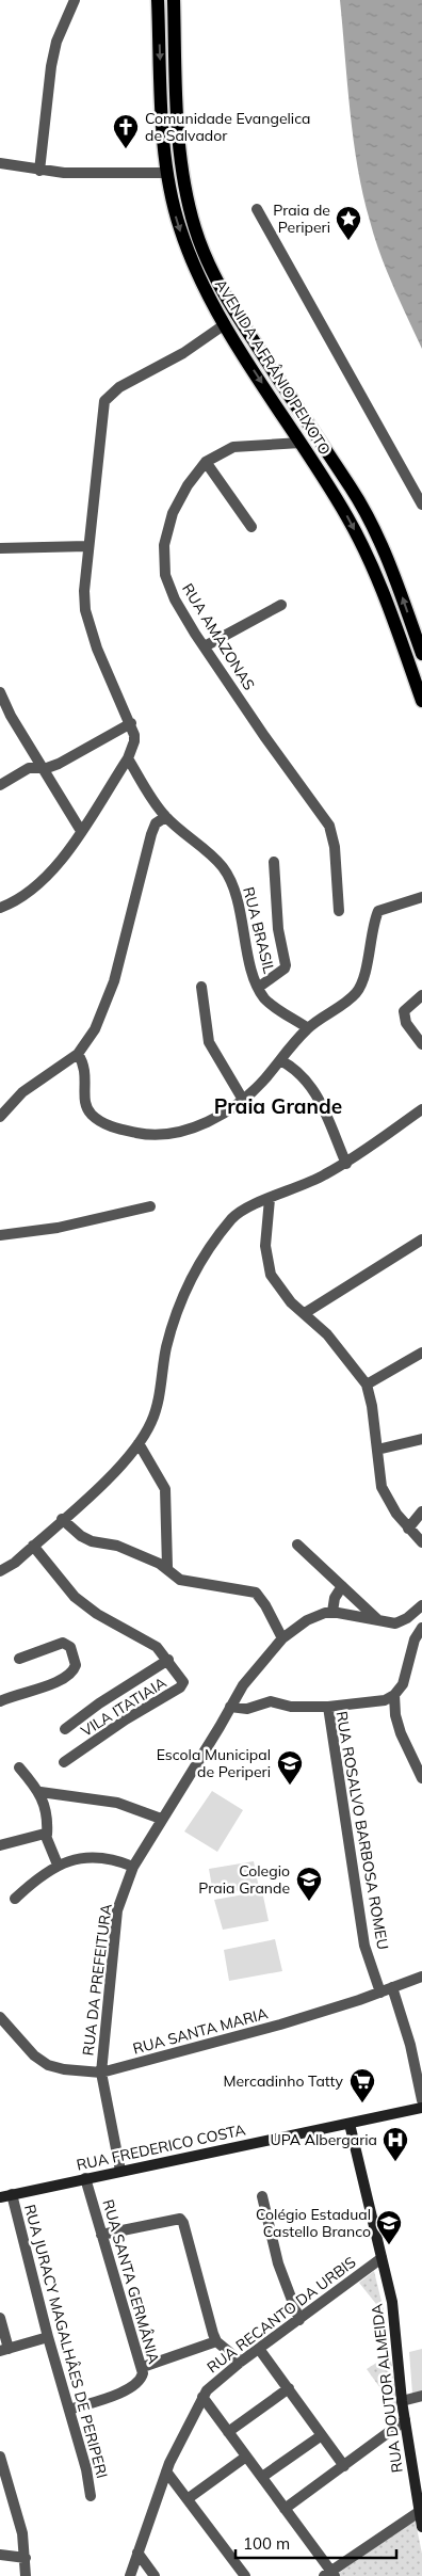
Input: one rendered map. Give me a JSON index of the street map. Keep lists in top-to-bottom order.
{
  "streets": {
    "main road": ["AVENIDA AFRÂNIO PEIXOTO", "RUA FREDERICO COSTA", "RUA DOUTOR ALMEIDA"],
    "street": [
      "RUA AMAZONAS",
      "RUA BRASIL",
      "VILA ITATIAIA",
      "RUA ROSALVO BARBOSA ROMEU",
      "RUA DA PREFEITURA",
      "RUA SANTA MARIA",
      "RUA SANTA GERMÂNIA",
      "RUA RECANTO DA URBIS",
      "RUA JURACY MAGALHÂES DE PERIPERI"
    ]
  },
  "crossings": [
    ["AVENIDA AFRÂNIO PEIXOTO", "RUA AMAZONAS"],
    ["RUA ROSALVO BARBOSA ROMEU", "RUA DA PREFEITURA"],
    ["RUA ROSALVO BARBOSA ROMEU", "RUA SANTA MARIA"],
    ["RUA DA PREFEITURA", "RUA SANTA MARIA"],
    ["RUA DA PREFEITURA", "RUA FREDERICO COSTA"],
    ["RUA FREDERICO COSTA", "RUA SANTA GERMÂNIA"],
    ["RUA FREDERICO COSTA", "RUA JURACY MAGALHÂES DE PERIPERI"],
    ["RUA FREDERICO COSTA", "RUA DOUTOR ALMEIDA"],
    ["RUA SANTA GERMÂNIA", "RUA JURACY MAGALHÂES DE PERIPERI"],
    ["RUA RECANTO DA URBIS", "RUA DOUTOR ALMEIDA"]
  ],
  "districts": ["Praia Grande"],
  "places": {
    "church": ["Comunidade Evangelica de Salvador"],
    "place": ["Praia de Periperi"],
    "school or university": ["Escola Municipal de Periperi", "Colegio Praia Grande", "Colégio Estadual Castello Branco"],
    "supermarket": ["Mercadinho Tatty"],
    "hospital": ["UPA Albergaria"]
  },
  "scale_bar": "100 m"
}
